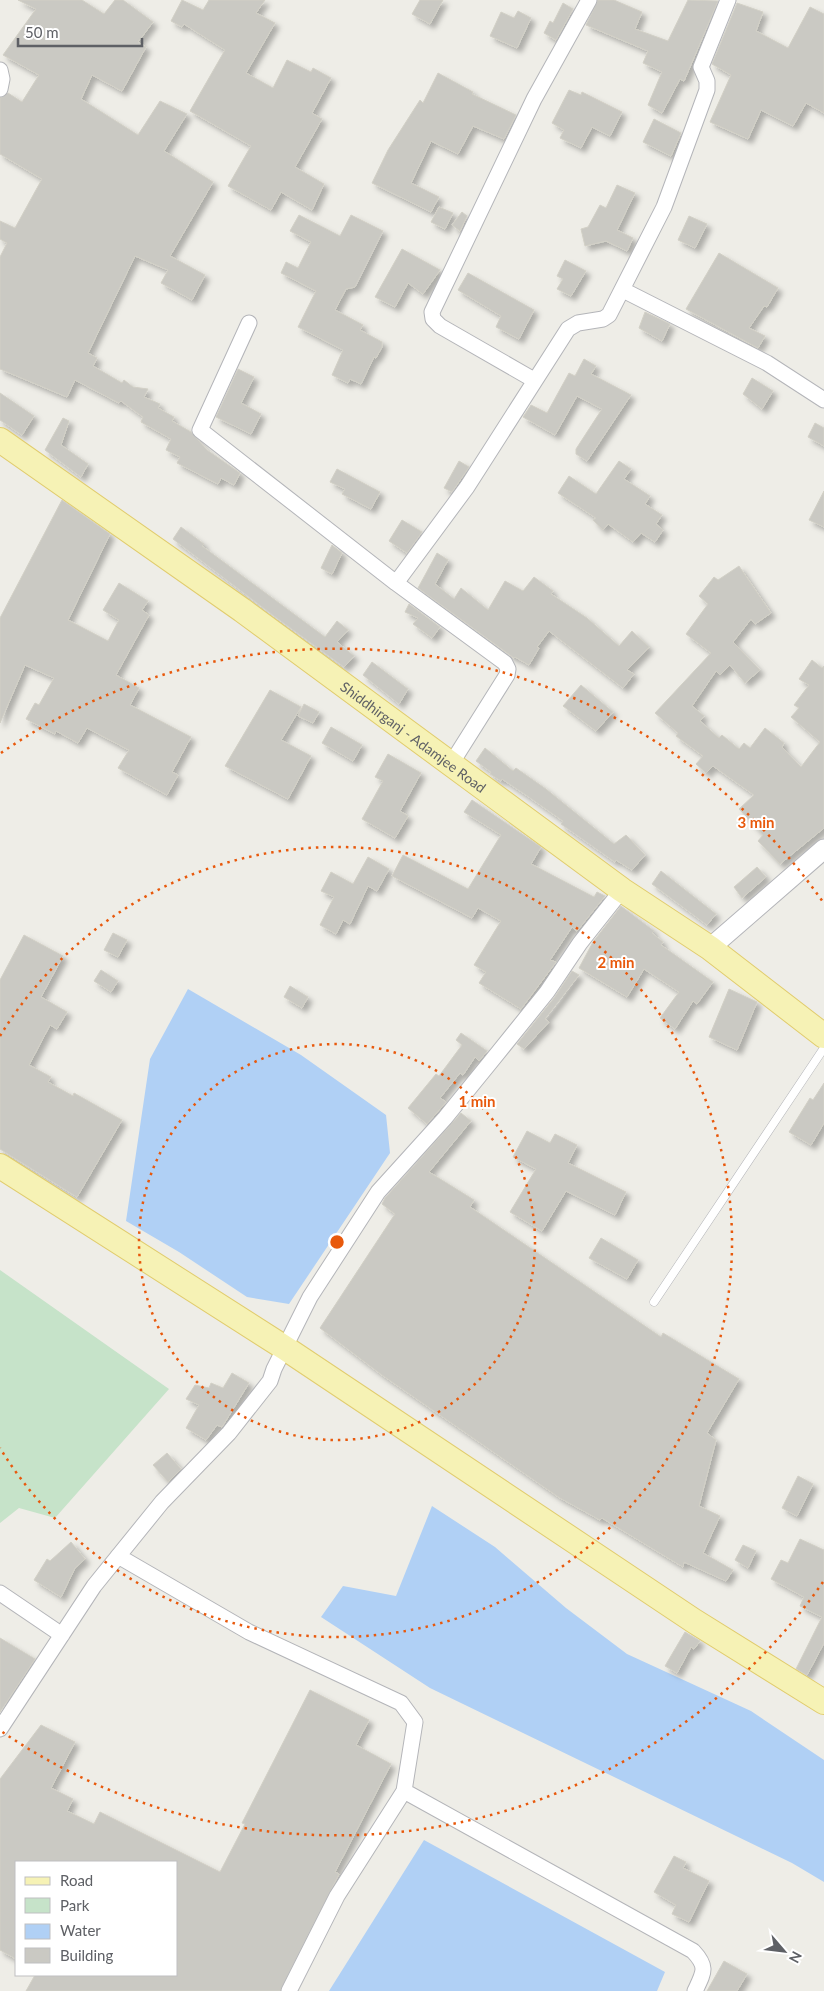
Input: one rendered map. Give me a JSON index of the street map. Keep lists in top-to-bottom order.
{
  "streets": {
    "main road": ["Shiddhirganj - Adamjee Road"]
  },
  "legend": [
    "Road",
    "Park",
    "Water",
    "Building"
  ],
  "scale_bar": "50 m",
  "north": "bottom right",
  "rings": ["3 min", "2 min", "1 min"]
}
